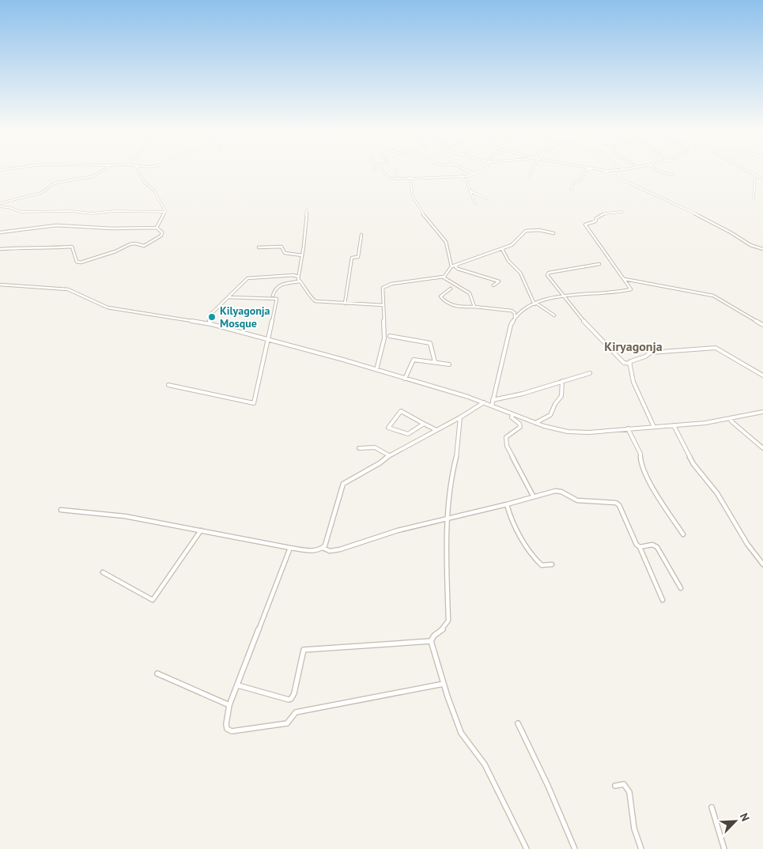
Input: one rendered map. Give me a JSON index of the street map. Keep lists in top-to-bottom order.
{
  "districts": ["Kiryagonja"],
  "places": ["Kilyagonja Mosque"],
  "north": "top right"
}
